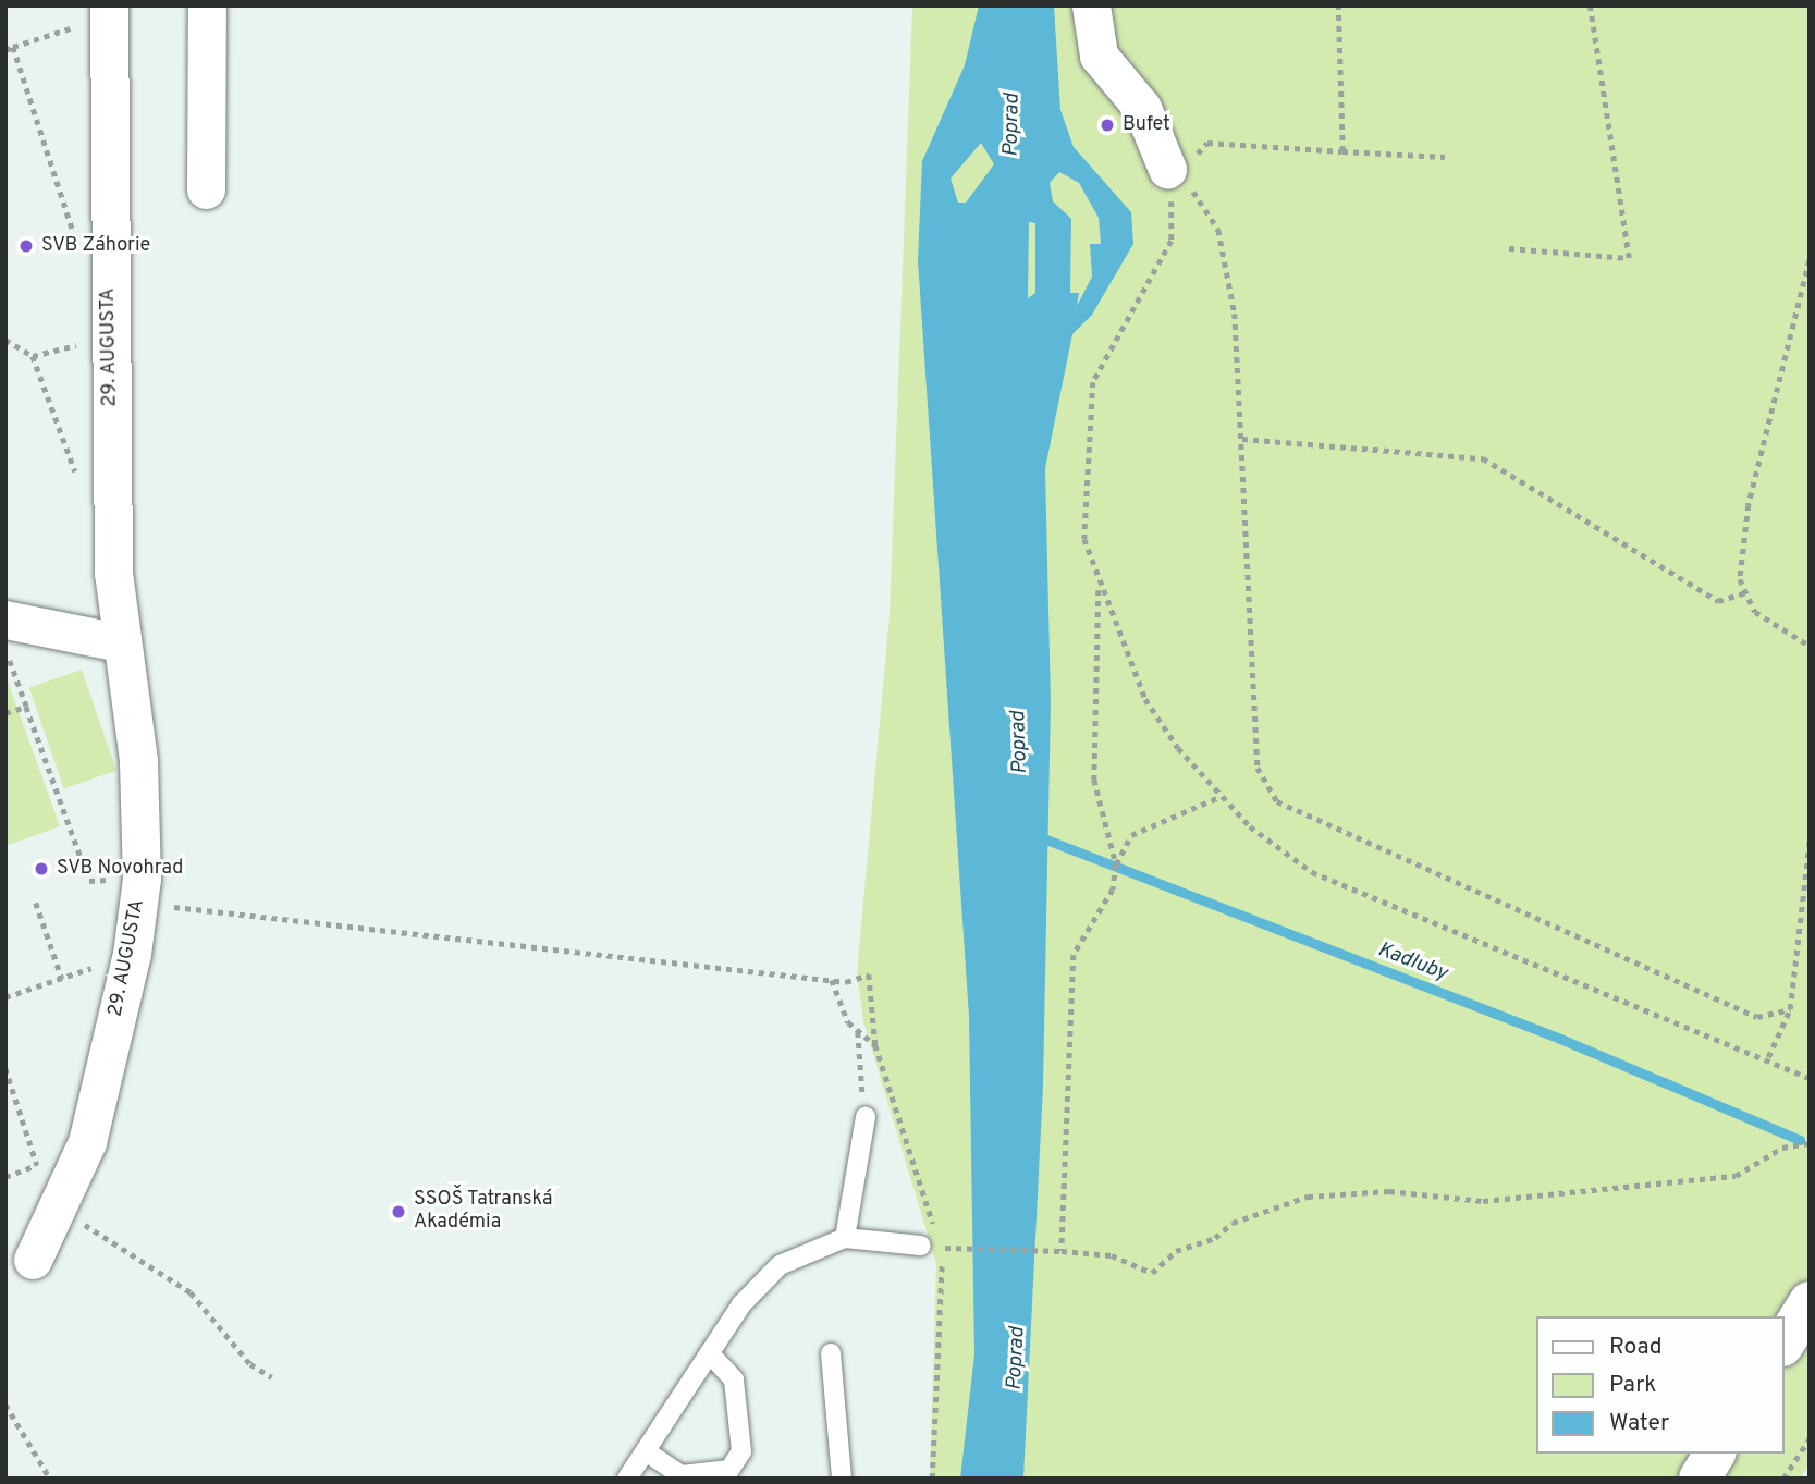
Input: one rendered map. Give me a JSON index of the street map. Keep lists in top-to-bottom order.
{
  "streets": {
    "street": ["29. AUGUSTA"]
  },
  "water": ["Poprad", "Kadluby"],
  "places": [
    "Bufet",
    "SVB Záhorie",
    "SVB Novohrad",
    "SSOŠ Tatranská Akadémia"
  ],
  "legend": ["Road", "Park", "Water"]
}
